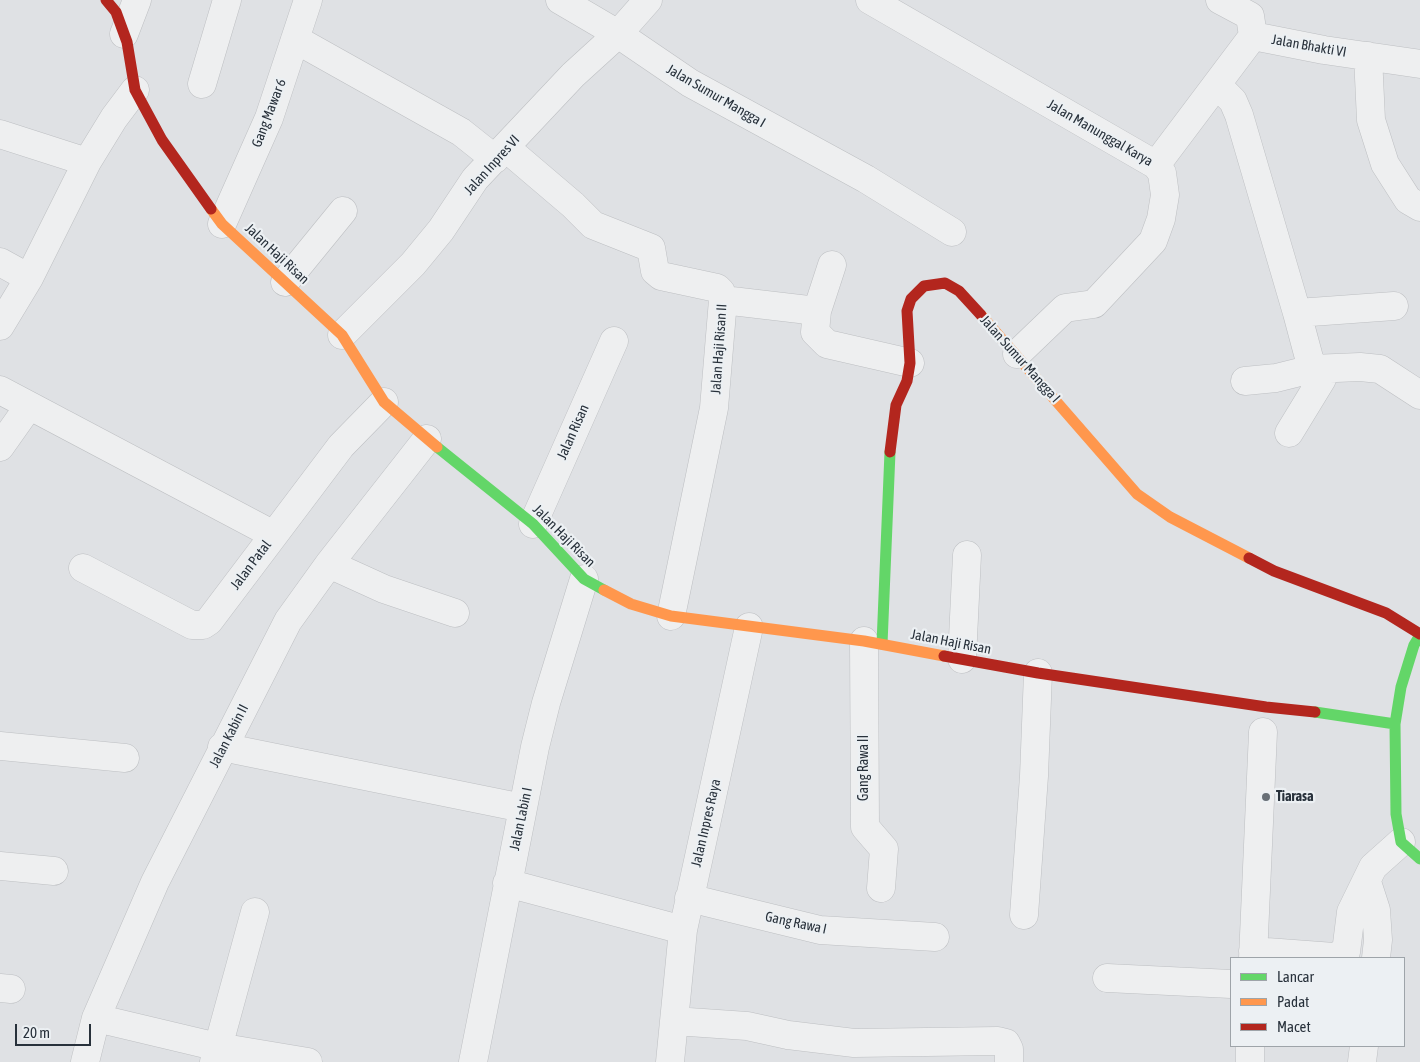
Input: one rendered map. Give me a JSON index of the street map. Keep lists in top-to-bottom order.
{
  "streets": {
    "street": [
      "Jalan Bhakti VI",
      "Jalan Sumur Mangga I",
      "Gang Mawar 6",
      "Jalan Manunggal Karya",
      "Jalan Inpres VI",
      "Jalan Haji Risan",
      "Jalan Haji Risan II",
      "Jalan Risan",
      "Jalan Patal",
      "Jalan Kabin II",
      "Gang Rawa II",
      "Jalan Labin I",
      "Jalan Inpres Raya",
      "Gang Rawa I"
    ]
  },
  "crossings": [
    ["Jalan Sumur Mangga I", "Jalan Manunggal Karya"],
    ["Jalan Sumur Mangga I", "Jalan Inpres VI"],
    ["Jalan Sumur Mangga I", "Jalan Haji Risan"],
    ["Jalan Sumur Mangga I", "Gang Rawa II"],
    ["Gang Mawar 6", "Jalan Haji Risan"],
    ["Jalan Inpres VI", "Jalan Haji Risan"],
    ["Jalan Inpres VI", "Jalan Haji Risan II"],
    ["Jalan Haji Risan", "Jalan Haji Risan II"],
    ["Jalan Haji Risan", "Jalan Risan"],
    ["Jalan Haji Risan", "Jalan Patal"],
    ["Jalan Haji Risan", "Jalan Kabin II"],
    ["Jalan Haji Risan", "Gang Rawa II"],
    ["Jalan Haji Risan", "Jalan Labin I"],
    ["Jalan Haji Risan", "Jalan Inpres Raya"],
    ["Jalan Inpres Raya", "Gang Rawa I"]
  ],
  "places": ["Tiarasa"],
  "legend": ["Lancar", "Padat", "Macet"],
  "scale_bar": "20 m"
}
